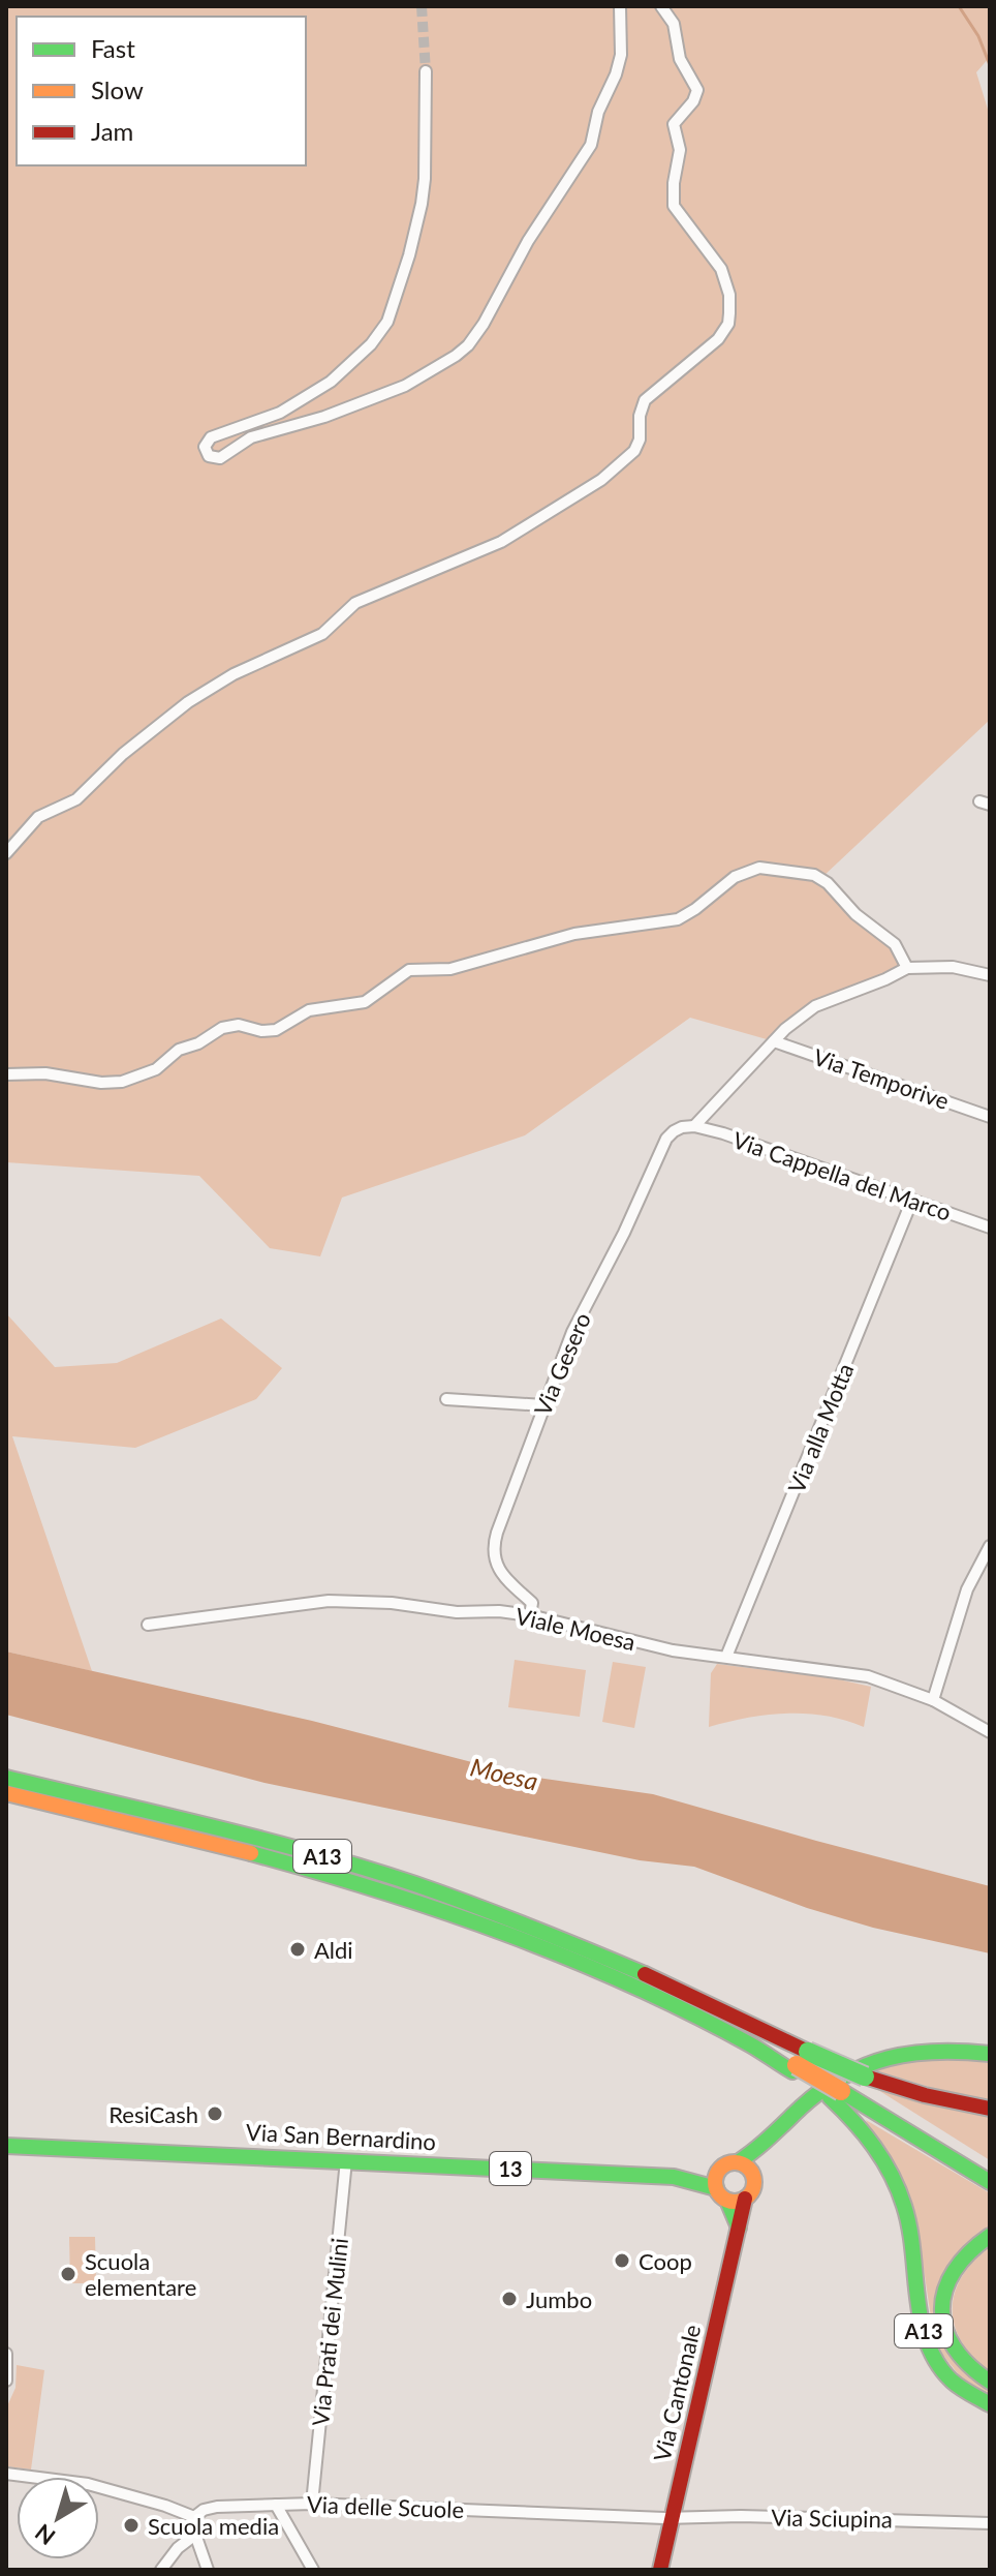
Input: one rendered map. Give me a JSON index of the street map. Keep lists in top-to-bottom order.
{
  "streets": {
    "main road": [
      "A13",
      "Via San Bernardino",
      "13",
      "Via Cantonale"
    ],
    "street": [
      "Via Temporive",
      "Via Cappella del Marco",
      "Via Gesero",
      "Via alla Motta",
      "Viale Moesa",
      "Via Prati dei Mulini",
      "Via delle Scuole",
      "Via Sciupina"
    ]
  },
  "crossings": [
    ["Via Temporive", "Via Gesero"],
    ["Via Cappella del Marco", "Via Gesero"],
    ["Via Cappella del Marco", "Via alla Motta"],
    ["Via Gesero", "Viale Moesa"],
    ["Via alla Motta", "Viale Moesa"],
    ["Via San Bernardino", "Via Prati dei Mulini"],
    ["Via San Bernardino", "Via Cantonale"],
    ["Via Prati dei Mulini", "Via delle Scuole"],
    ["Via Cantonale", "Via delle Scuole"],
    ["Via Cantonale", "Via Sciupina"],
    ["Via delle Scuole", "Via Sciupina"]
  ],
  "water": ["Moesa"],
  "places": [
    "Aldi",
    "ResiCash",
    "Coop",
    "Scuola elementare",
    "Jumbo",
    "Scuola media"
  ],
  "legend": ["Fast", "Slow", "Jam"],
  "north": "bottom left"
}
